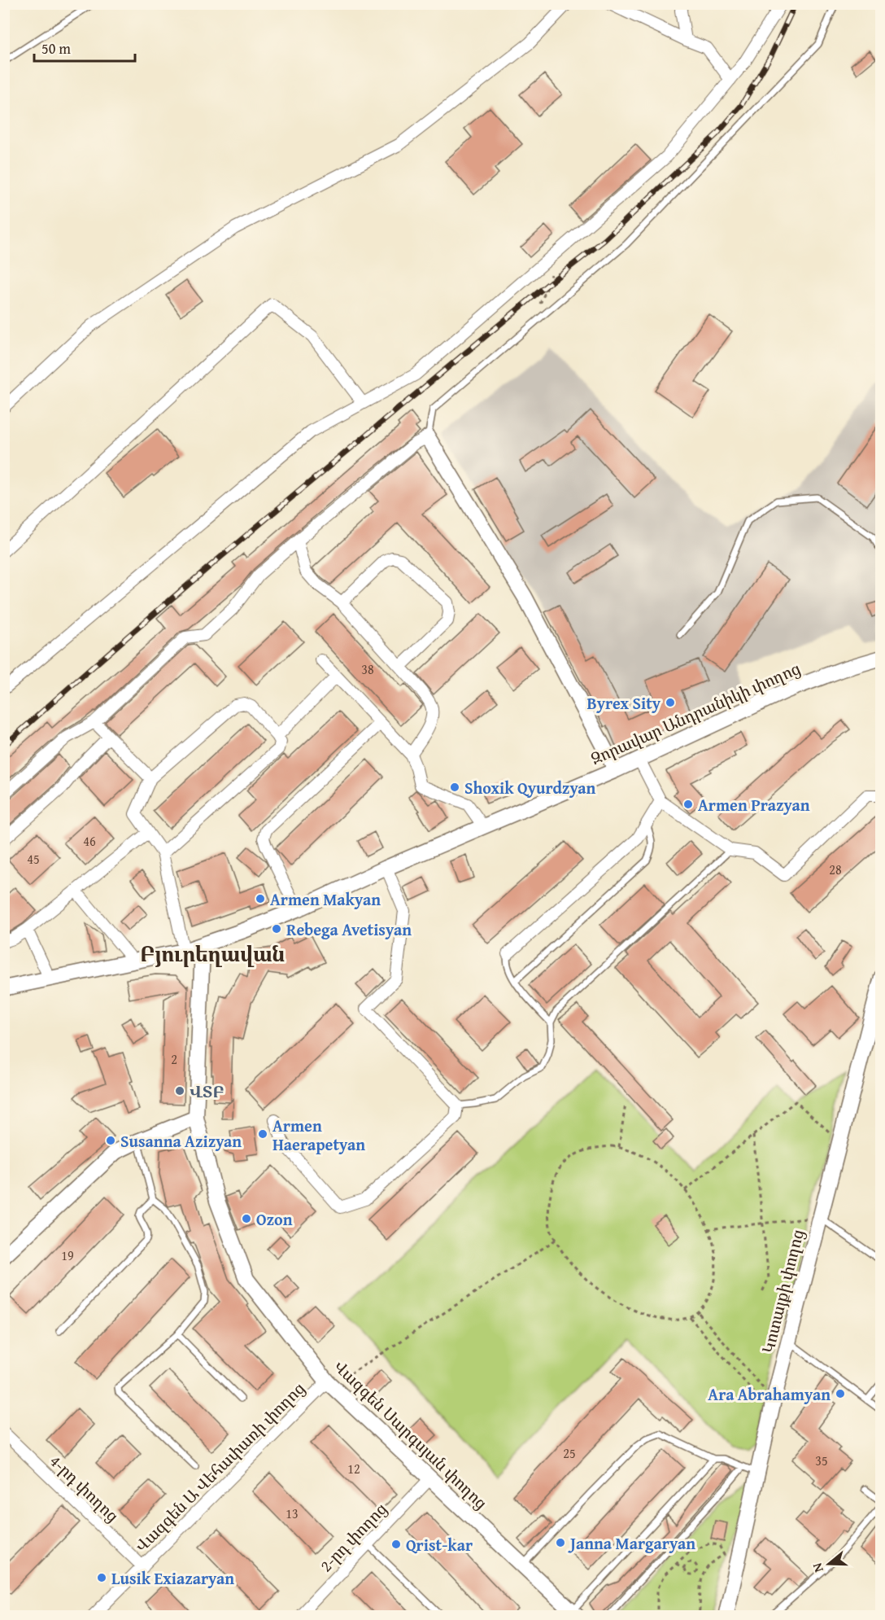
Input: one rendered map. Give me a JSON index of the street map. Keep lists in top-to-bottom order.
{
  "streets": {
    "street": [
      "Զորավար Անդրանիկի փողոց",
      "Կոտայքի փողոց",
      "Վազգեն Սարգսյան փողոց",
      "Վազգեն Ա Վեհափառի փողոց",
      "4-րդ փողոց",
      "2-րդ փողոց"
    ]
  },
  "crossings": [
    ["Զորավար Անդրանիկի փողոց", "Վազգեն Սարգսյան փողոց"],
    ["Վազգեն Սարգսյան փողոց", "Վազգեն Ա Վեհափառի փողոց"],
    ["Վազգեն Սարգսյան փողոց", "2-րդ փողոց"],
    ["Վազգեն Ա Վեհափառի փողոց", "4-րդ փողոց"]
  ],
  "districts": ["Բյուրեղավան"],
  "places": [
    "Byrex Sity",
    "Shoxik Qyurdzyan",
    "Armen Prazyan",
    "Armen Makyan",
    "Rebega Avetisyan",
    "ՎՏԲ",
    "Armen Haerapetyan",
    "Susanna Azizyan",
    "Ozon",
    "Ara Abrahamyan",
    "Janna Margaryan",
    "Qrist-kar",
    "Lusik Exiazaryan"
  ],
  "house_numbers": [
    "38",
    "46",
    "45",
    "28",
    "2",
    "19",
    "25",
    "35",
    "12",
    "13"
  ],
  "scale_bar": "50 m",
  "north": "left"
}
